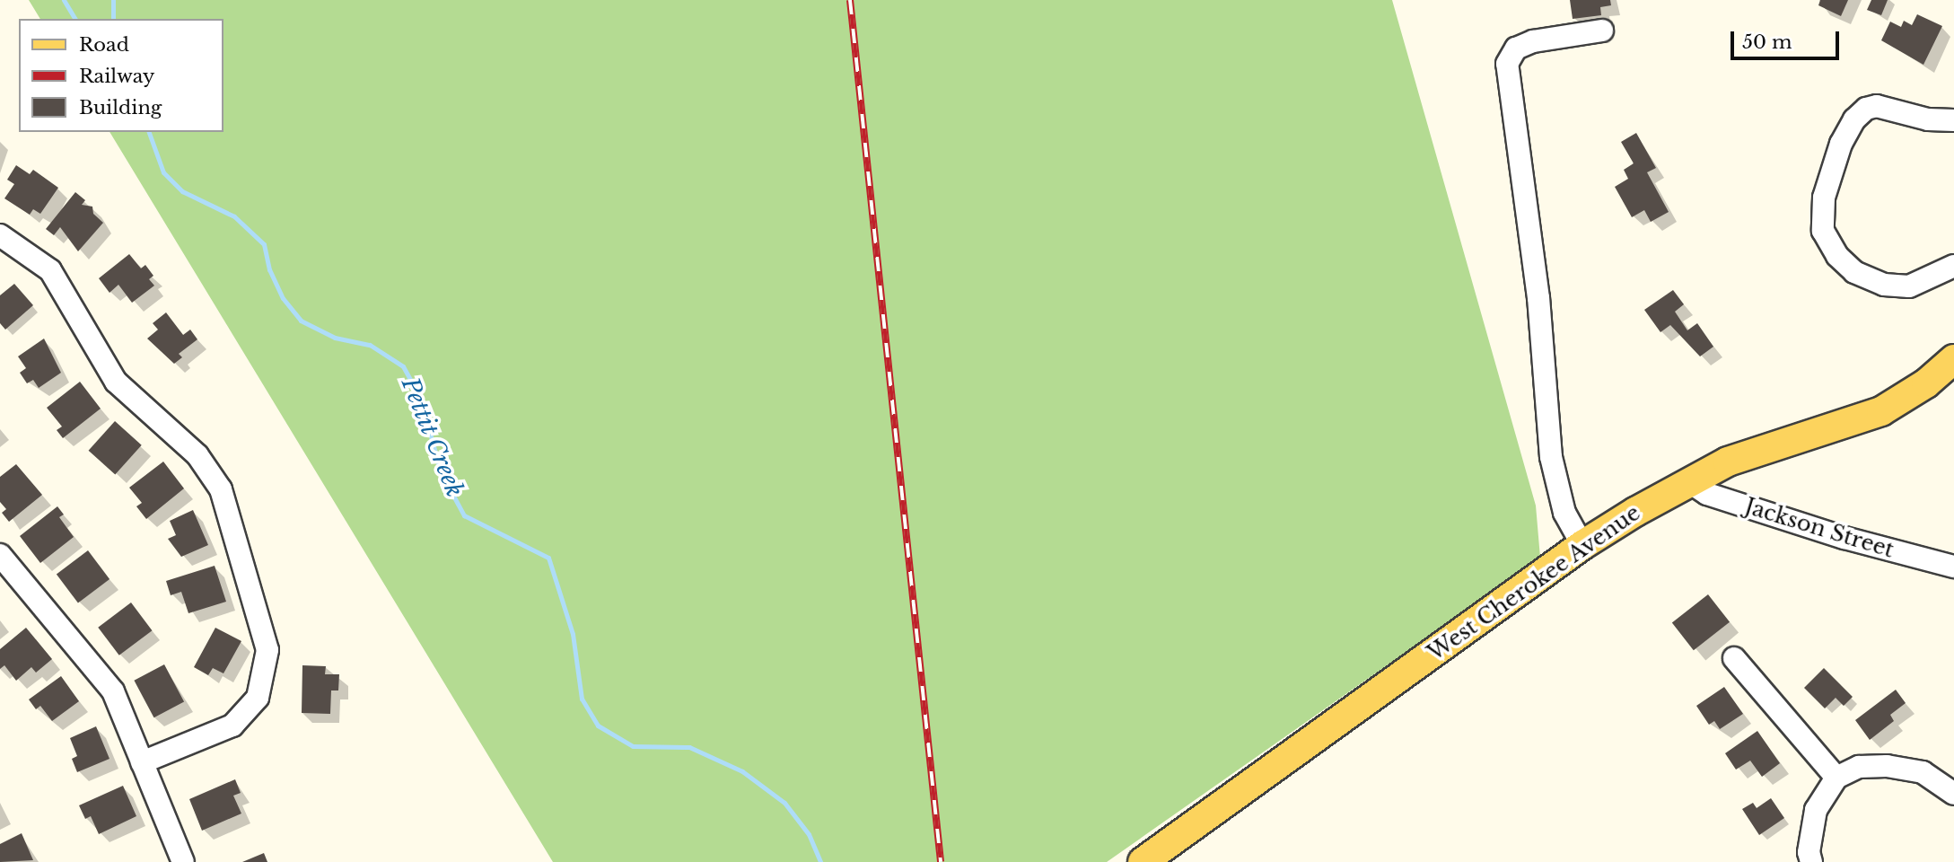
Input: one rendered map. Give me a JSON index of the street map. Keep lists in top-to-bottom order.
{
  "streets": {
    "main road": ["West Cherokee Avenue"],
    "street": ["Jackson Street"]
  },
  "crossings": [
    ["Jackson Street", "West Cherokee Avenue"]
  ],
  "water": ["Pettit Creek"],
  "legend": ["Road", "Railway", "Building"],
  "scale_bar": "50 m"
}
